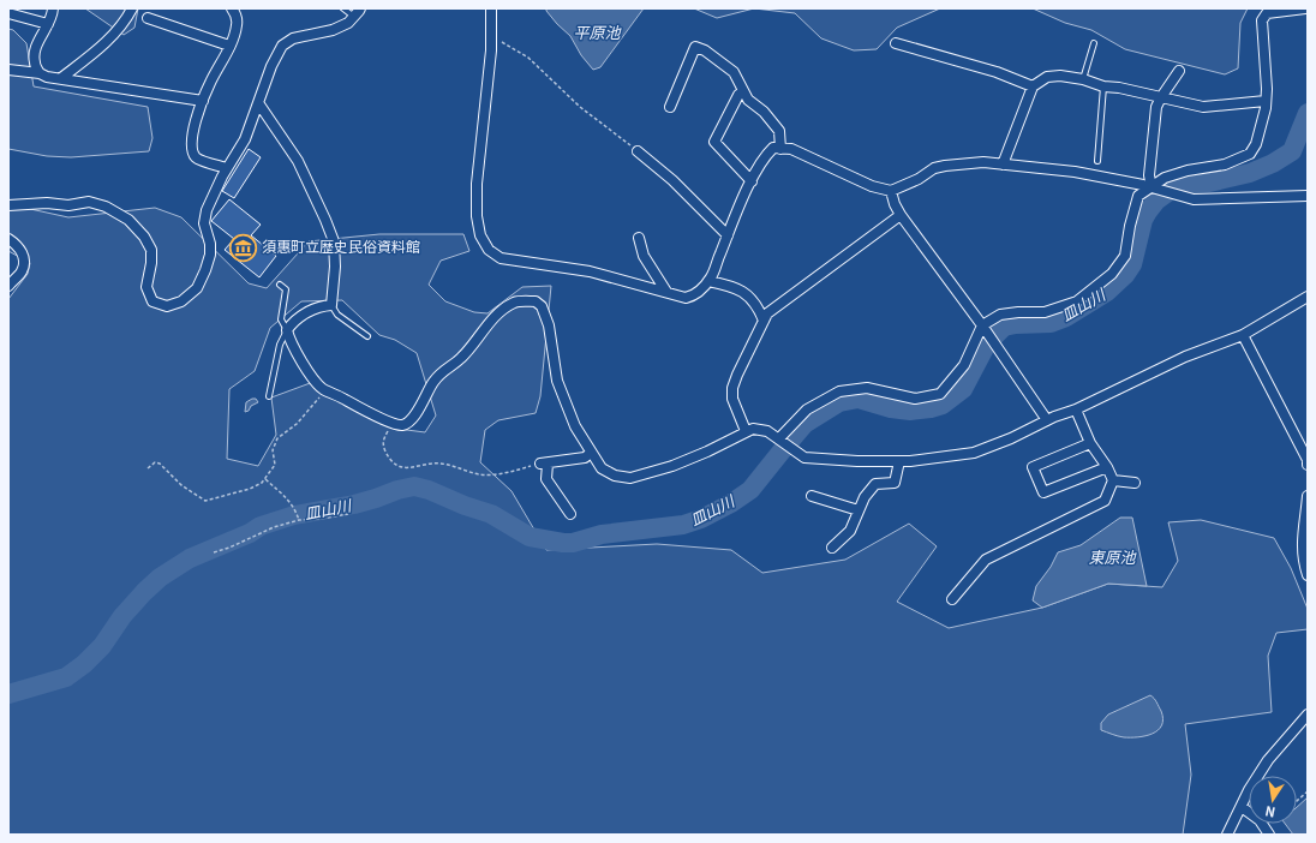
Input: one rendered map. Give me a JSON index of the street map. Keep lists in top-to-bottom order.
{
  "water": ["平原池", "皿山川", "東原池"],
  "places": {
    "museum": ["須惠町立歴史民俗資料館"]
  },
  "north": "bottom"
}
